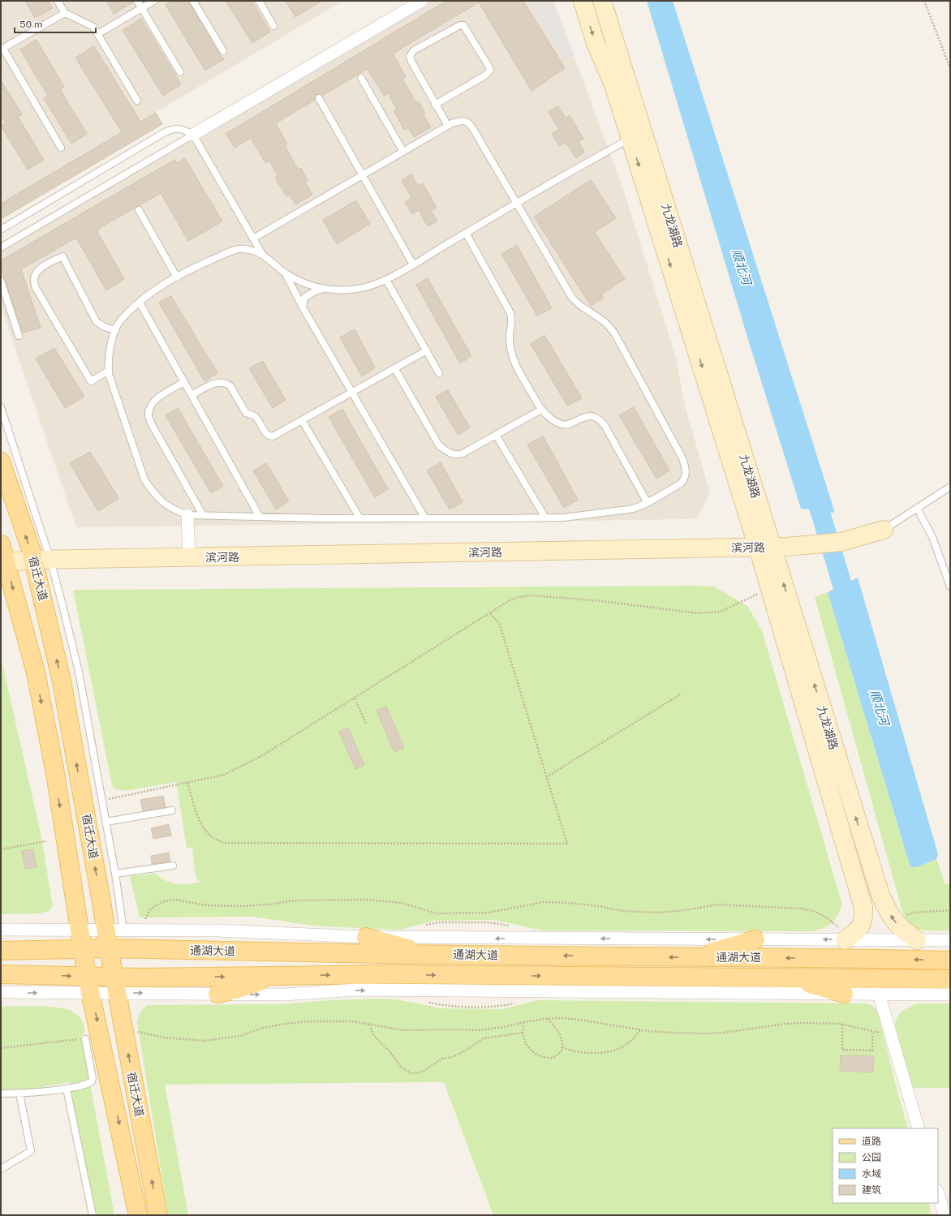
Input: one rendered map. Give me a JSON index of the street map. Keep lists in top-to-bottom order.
{
  "streets": {
    "main road": ["宿迁大道", "通湖大道"],
    "street": ["九龙湖路", "滨河路"]
  },
  "crossings": [
    ["九龙湖路", "滨河路"],
    ["滨河路", "宿迁大道"],
    ["宿迁大道", "通湖大道"]
  ],
  "water": ["顺北河"],
  "legend": [
    "道路",
    "公园",
    "水域",
    "建筑"
  ],
  "scale_bar": "50 m"
}
